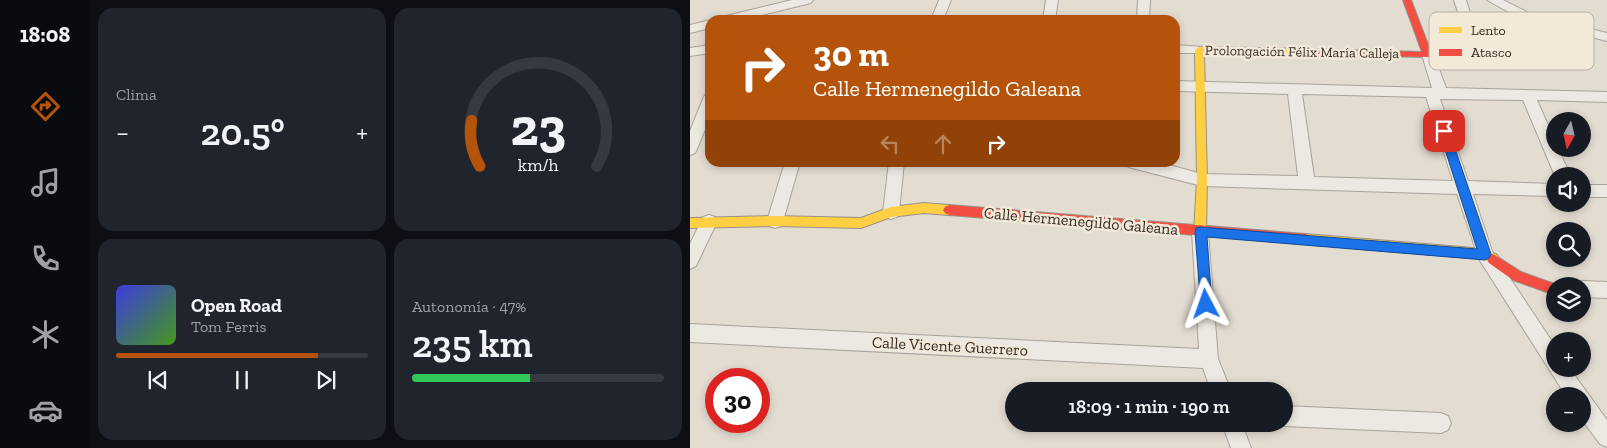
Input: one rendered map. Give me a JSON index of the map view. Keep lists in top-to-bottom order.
{
  "streets": {
    "street": ["Prolongación Félix María Calleja", "Calle Hermenegildo Galeana", "Calle Vicente Guerrero"]
  },
  "legend": ["Lento", "Atasco"],
  "north": "bottom",
  "page": {
    "tabs": "18:08",
    "tile": [
      "Clima",
      ["Autonomía · 47%", "235 km"]
    ],
    "turn": ["30 m", "Calle Hermenegildo Galeana"],
    "heat": ["−", "20.5°", "+"],
    "map_buttons": ["+", "−"],
    "song": ["Open Road", "Tom Ferris"],
    "limit": "30",
    "trip": "18:09 · 1 min · 190 m",
    "gauge": ["23", "km/h"]
  }
}
